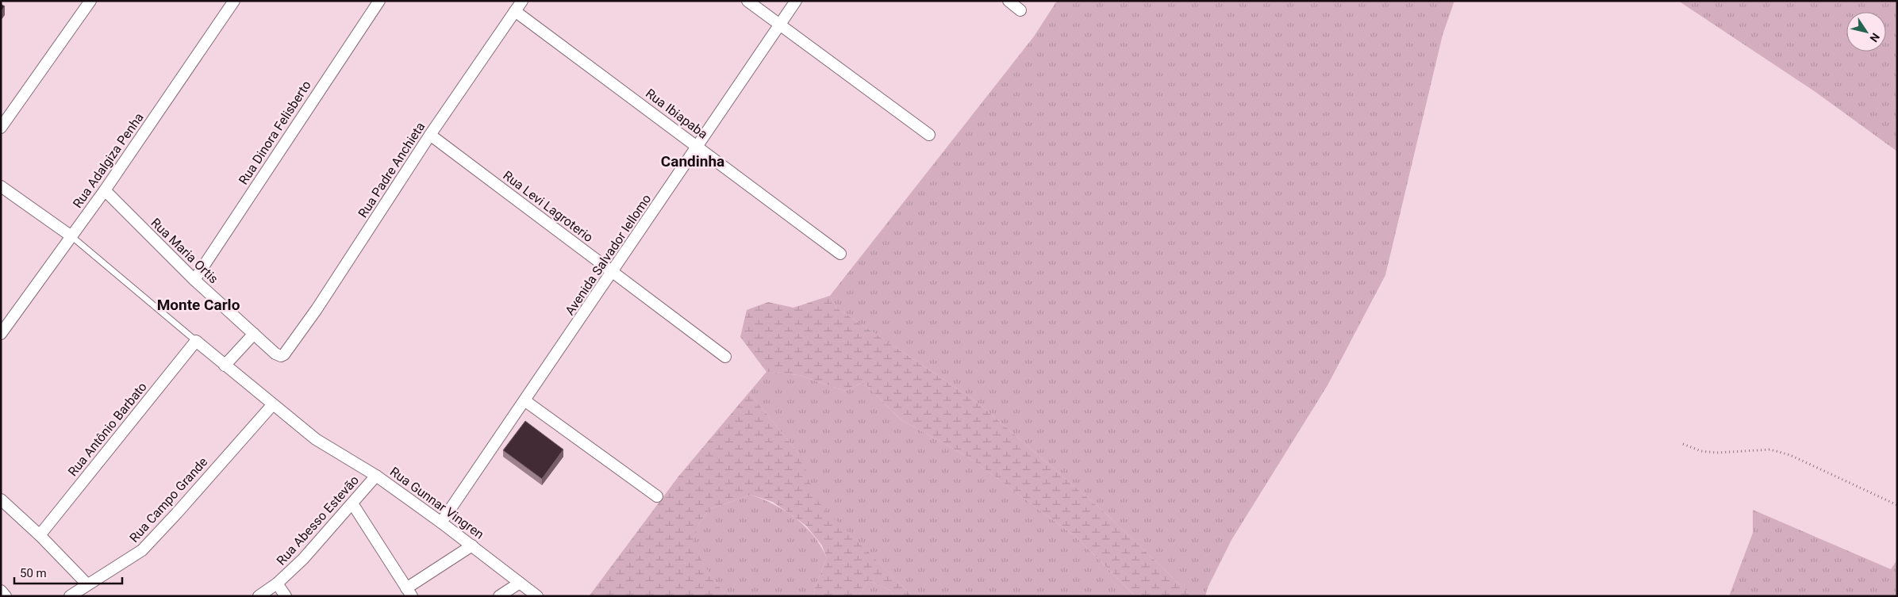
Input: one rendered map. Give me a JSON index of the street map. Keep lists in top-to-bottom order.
{
  "streets": {
    "street": [
      "Rua Ibiapaba",
      "Rua Dinora Felisberto",
      "Rua Adalgiza Penha",
      "Rua Padre Anchieta",
      "Rua Levi Lagroterio",
      "Rua Maria Ortis",
      "Avenida Salvador Iellomo",
      "Rua Antônio Barbato",
      "Rua Campo Grande",
      "Rua Gunnar Vingren",
      "Rua Abesso Estevão"
    ]
  },
  "crossings": [
    ["Rua Ibiapaba", "Rua Padre Anchieta"],
    ["Rua Ibiapaba", "Avenida Salvador Iellomo"],
    ["Rua Dinora Felisberto", "Rua Maria Ortis"],
    ["Rua Adalgiza Penha", "Rua Maria Ortis"],
    ["Rua Padre Anchieta", "Rua Levi Lagroterio"],
    ["Rua Padre Anchieta", "Rua Maria Ortis"],
    ["Rua Levi Lagroterio", "Avenida Salvador Iellomo"],
    ["Avenida Salvador Iellomo", "Rua Gunnar Vingren"],
    ["Rua Antônio Barbato", "Rua Gunnar Vingren"],
    ["Rua Campo Grande", "Rua Gunnar Vingren"],
    ["Rua Gunnar Vingren", "Rua Abesso Estevão"]
  ],
  "districts": ["Candinha", "Monte Carlo"],
  "scale_bar": "50 m",
  "north": "bottom right"
}
